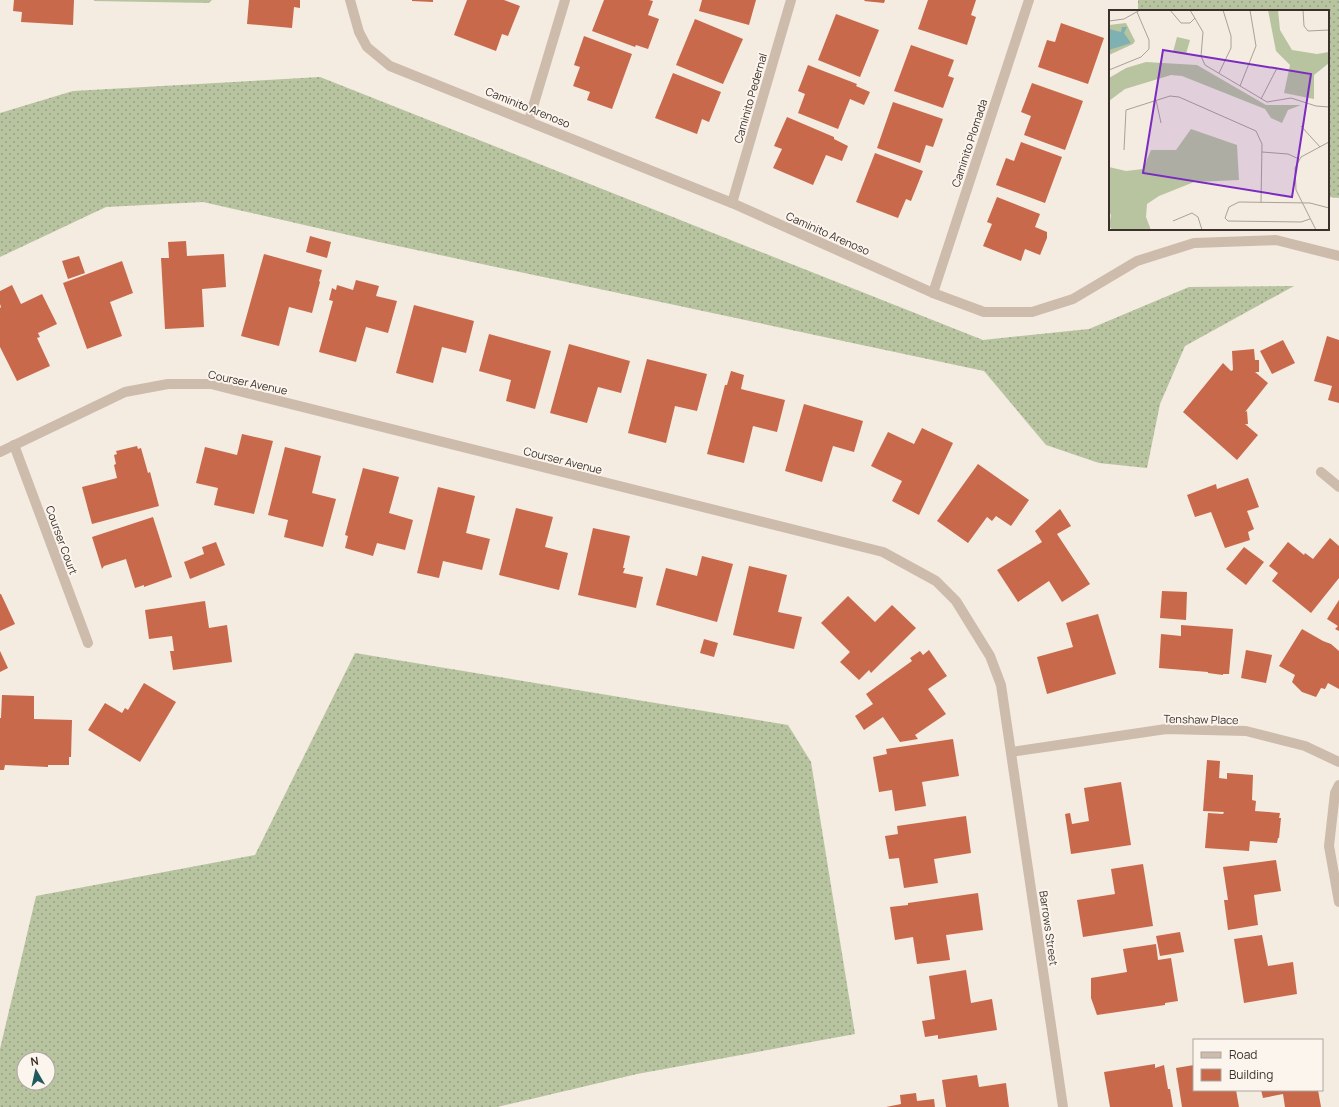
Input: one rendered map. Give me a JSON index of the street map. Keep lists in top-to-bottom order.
{
  "streets": {
    "street": [
      "Caminito Pedernal",
      "Caminito Arenoso",
      "Caminito Plomada",
      "Courser Avenue",
      "Courser Court",
      "Tenshaw Place",
      "Barrows Street"
    ]
  },
  "crossings": [
    ["Caminito Pedernal", "Caminito Arenoso"],
    ["Caminito Arenoso", "Caminito Plomada"],
    ["Courser Avenue", "Courser Court"],
    ["Courser Avenue", "Tenshaw Place"],
    ["Courser Avenue", "Barrows Street"],
    ["Tenshaw Place", "Barrows Street"]
  ],
  "legend": ["Road", "Building"],
  "north": "top"
}
